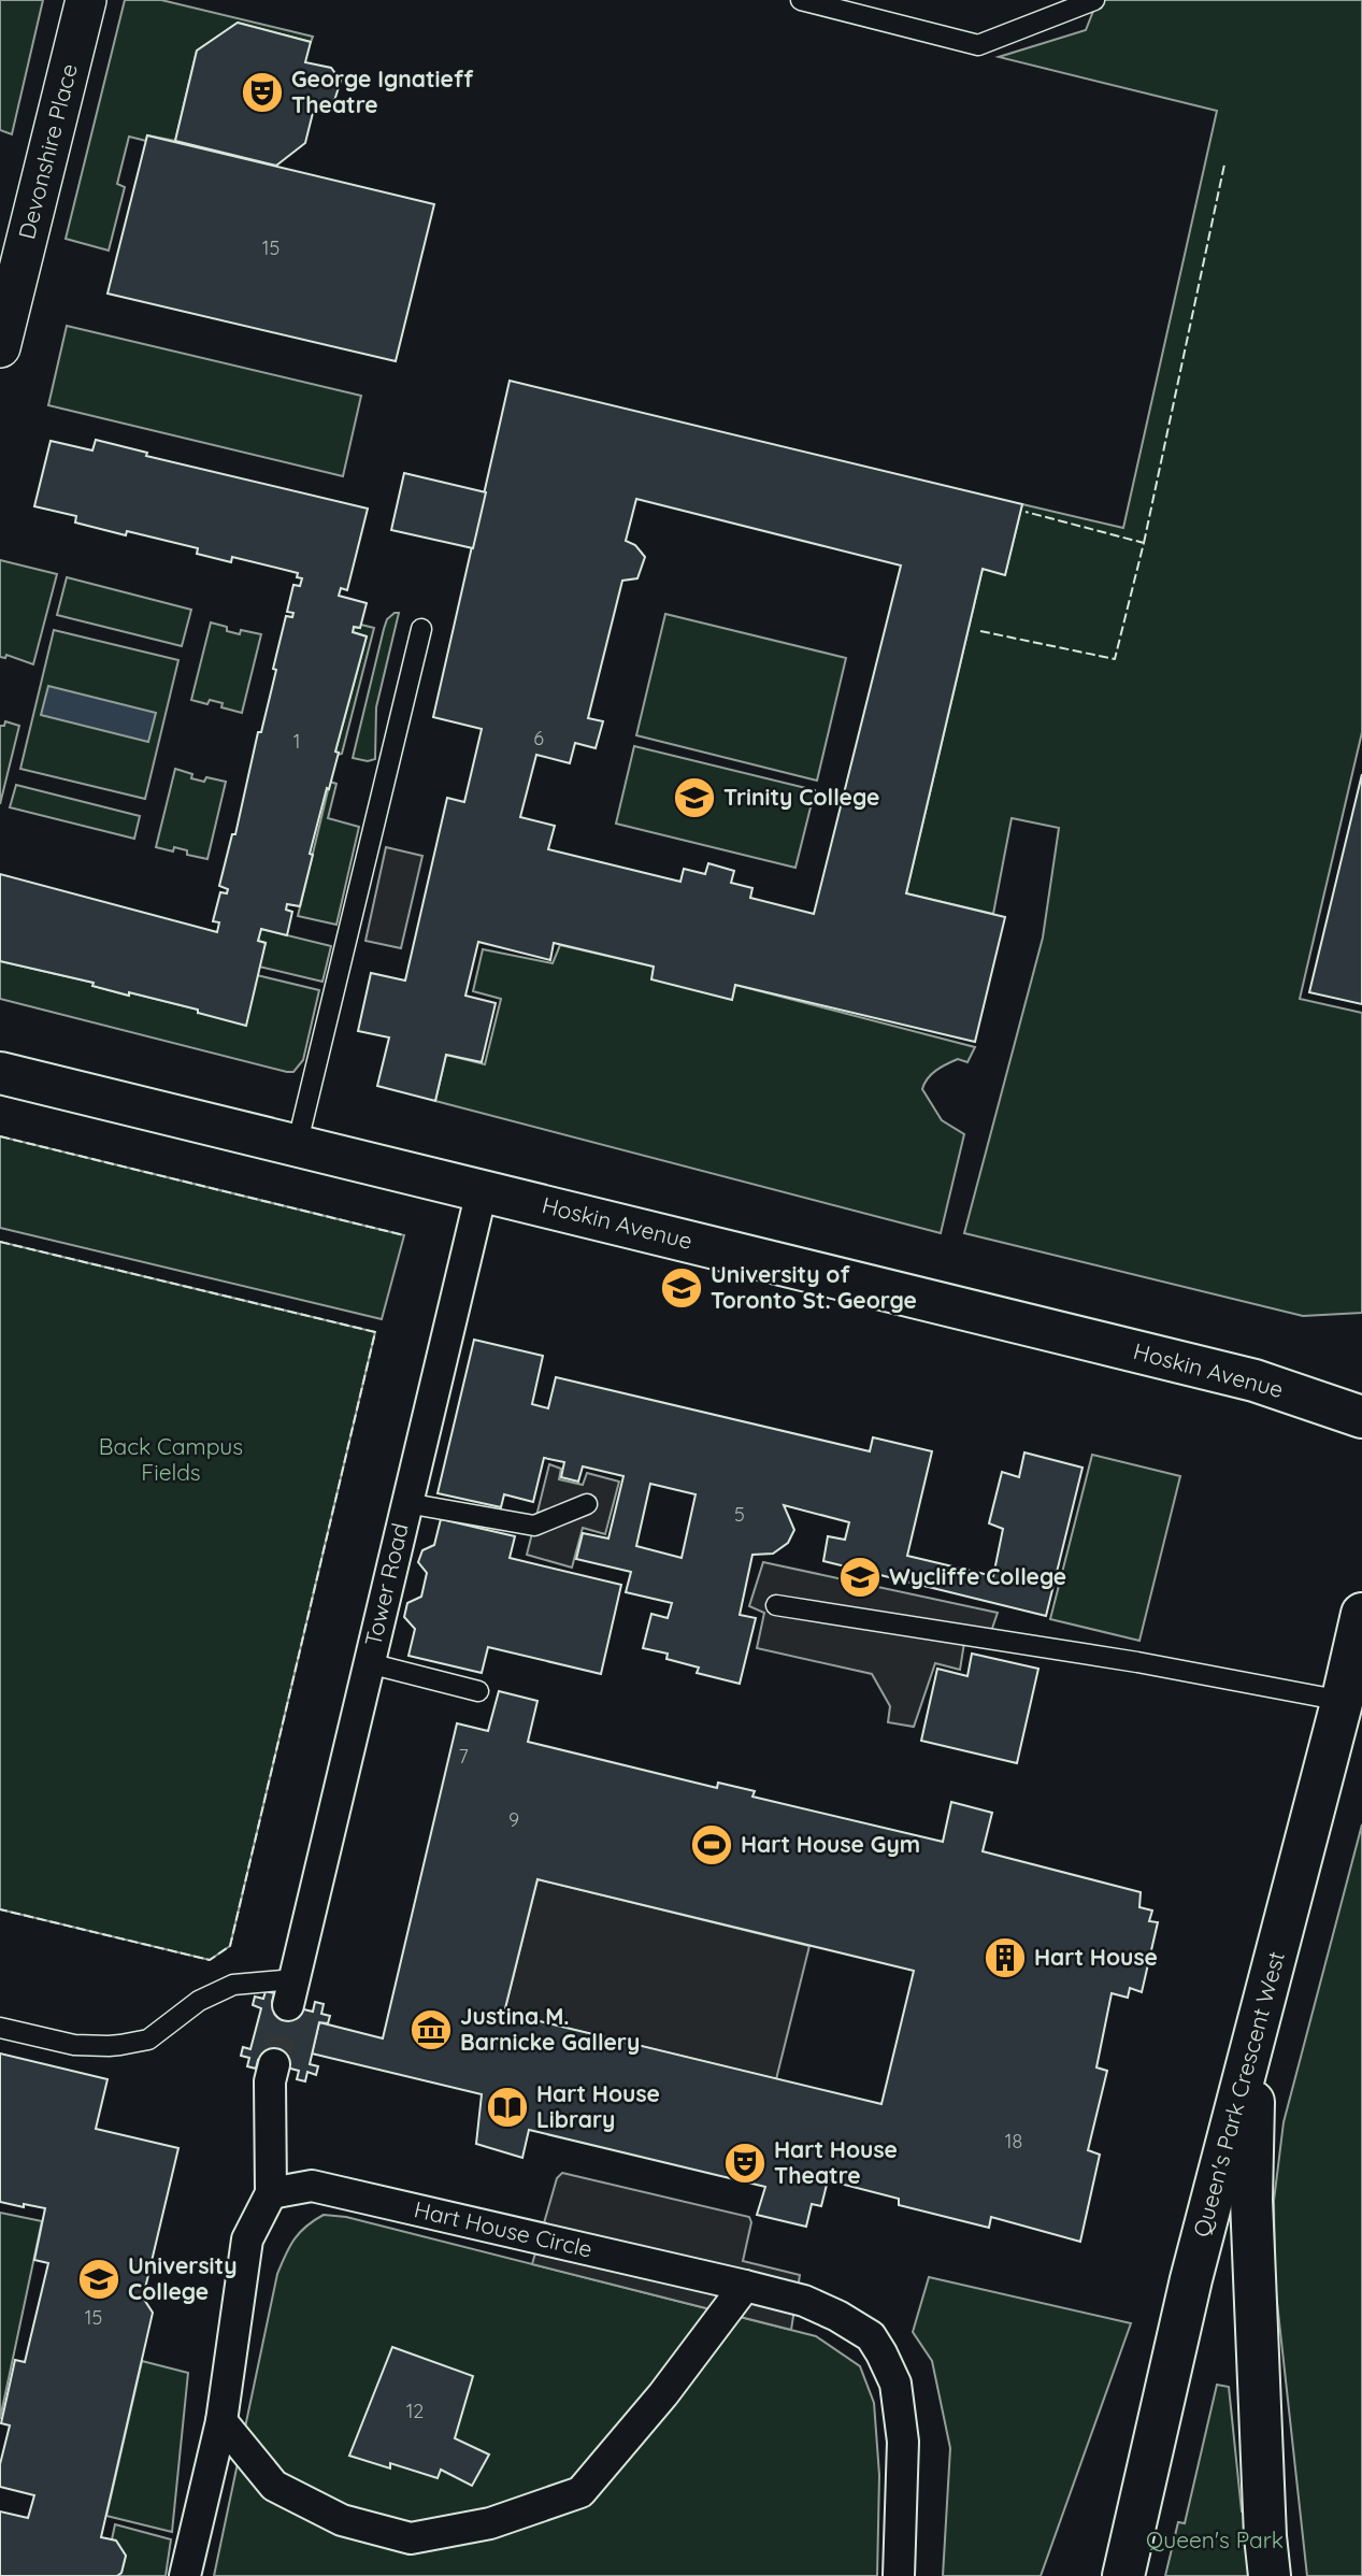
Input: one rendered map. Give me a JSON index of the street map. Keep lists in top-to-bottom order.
{
  "streets": {
    "main road": ["Hoskin Avenue", "Queen's Park Crescent West"],
    "street": ["Devonshire Place", "Tower Road", "Hart House Circle"]
  },
  "crossings": [
    ["Hoskin Avenue", "Tower Road"]
  ],
  "parks": ["Back Campus Fields", "Queen's Park"],
  "places": {
    "theatre": ["George Ignatieff Theatre", "Hart House Theatre"],
    "school or university": [
      "Trinity College",
      "University of Toronto St. George",
      "Wycliffe College",
      "University College"
    ],
    "sports": ["Hart House Gym"],
    "building": ["Hart House"],
    "museum": ["Justina M. Barnicke Gallery"],
    "library": ["Hart House Library"]
  },
  "house_numbers": [
    "15",
    "6",
    "1",
    "5",
    "7",
    "9",
    "18",
    "15",
    "12"
  ]
}
